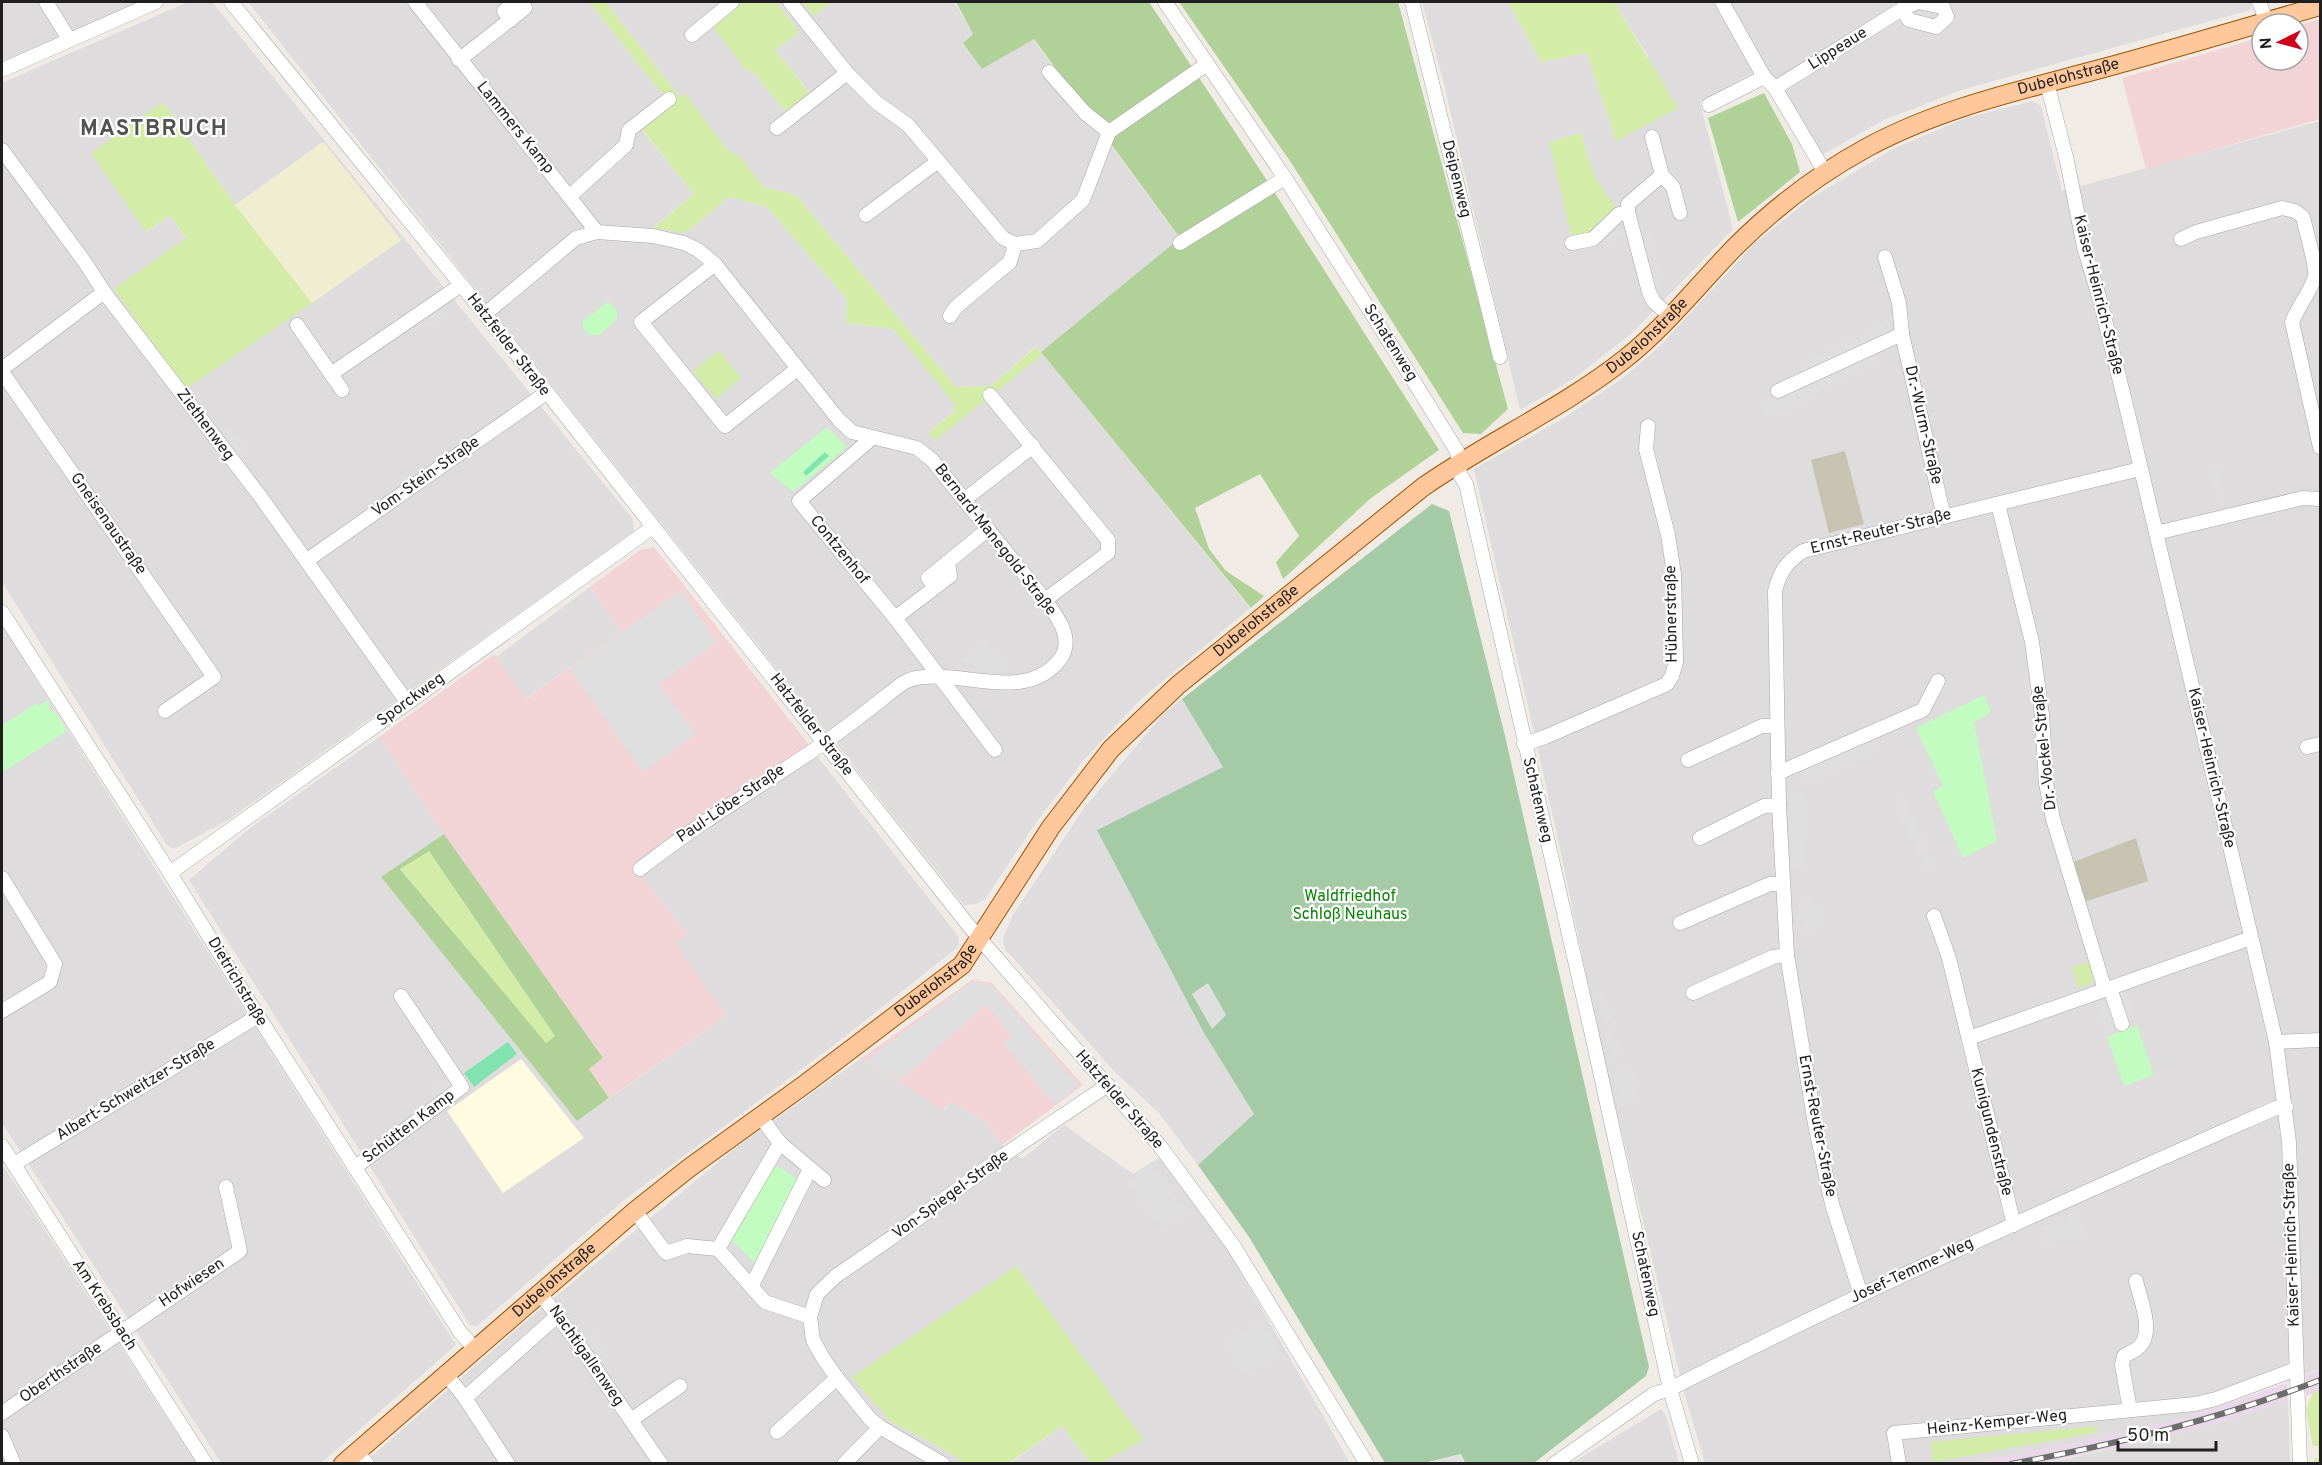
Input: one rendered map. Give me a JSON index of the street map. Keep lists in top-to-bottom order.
{
  "streets": {
    "main road": ["Dubelohstraße"],
    "street": [
      "Lippeaue",
      "Lammers Kamp",
      "Deipenweg",
      "Kaiser-Heinrich-Straße",
      "Schatenweg",
      "Hatzfelder Straße",
      "Ziethenweg",
      "Dr.-Wurm-Straße",
      "Vom-Stein-Straße",
      "Gneisenaustraße",
      "Ernst-Reuter-Straße",
      "Bernard-Manegold-Straße",
      "Contzenhof",
      "Hübnerstraße",
      "Sporckweg",
      "Dr.-Vockel-Straße",
      "Paul-Löbe-Straße",
      "Dietrichstraße",
      "Albert-Schweitzer-Straße",
      "Schütten Kamp",
      "Kunigundenstraße",
      "Von-Spiegel-Straße",
      "Josef-Temme-Weg",
      "Hofwiesen",
      "Am Krebsbach",
      "Nachtigallenweg",
      "Oberthstraße",
      "Heinz-Kemper-Weg"
    ]
  },
  "crossings": [
    ["Dubelohstraße", "Kaiser-Heinrich-Straße"],
    ["Dubelohstraße", "Schatenweg"],
    ["Dubelohstraße", "Hatzfelder Straße"],
    ["Dubelohstraße", "Dietrichstraße"],
    ["Dubelohstraße", "Nachtigallenweg"],
    ["Lammers Kamp", "Bernard-Manegold-Straße"],
    ["Kaiser-Heinrich-Straße", "Ernst-Reuter-Straße"],
    ["Kaiser-Heinrich-Straße", "Josef-Temme-Weg"],
    ["Kaiser-Heinrich-Straße", "Heinz-Kemper-Weg"],
    ["Schatenweg", "Hübnerstraße"],
    ["Schatenweg", "Josef-Temme-Weg"],
    ["Hatzfelder Straße", "Vom-Stein-Straße"],
    ["Hatzfelder Straße", "Bernard-Manegold-Straße"],
    ["Hatzfelder Straße", "Sporckweg"],
    ["Hatzfelder Straße", "Paul-Löbe-Straße"],
    ["Hatzfelder Straße", "Von-Spiegel-Straße"],
    ["Ziethenweg", "Vom-Stein-Straße"],
    ["Ziethenweg", "Gneisenaustraße"],
    ["Ziethenweg", "Sporckweg"],
    ["Dr.-Wurm-Straße", "Ernst-Reuter-Straße"],
    ["Ernst-Reuter-Straße", "Dr.-Vockel-Straße"],
    ["Ernst-Reuter-Straße", "Josef-Temme-Weg"],
    ["Bernard-Manegold-Straße", "Contzenhof"],
    ["Bernard-Manegold-Straße", "Paul-Löbe-Straße"],
    ["Sporckweg", "Dietrichstraße"],
    ["Dietrichstraße", "Albert-Schweitzer-Straße"],
    ["Dietrichstraße", "Schütten Kamp"],
    ["Albert-Schweitzer-Straße", "Am Krebsbach"],
    ["Kunigundenstraße", "Josef-Temme-Weg"],
    ["Hofwiesen", "Am Krebsbach"],
    ["Hofwiesen", "Oberthstraße"],
    ["Am Krebsbach", "Oberthstraße"]
  ],
  "districts": ["MASTBRUCH"],
  "parks": ["Waldfriedhof Schloß Neuhaus"],
  "scale_bar": "50 m",
  "north": "left"
}
